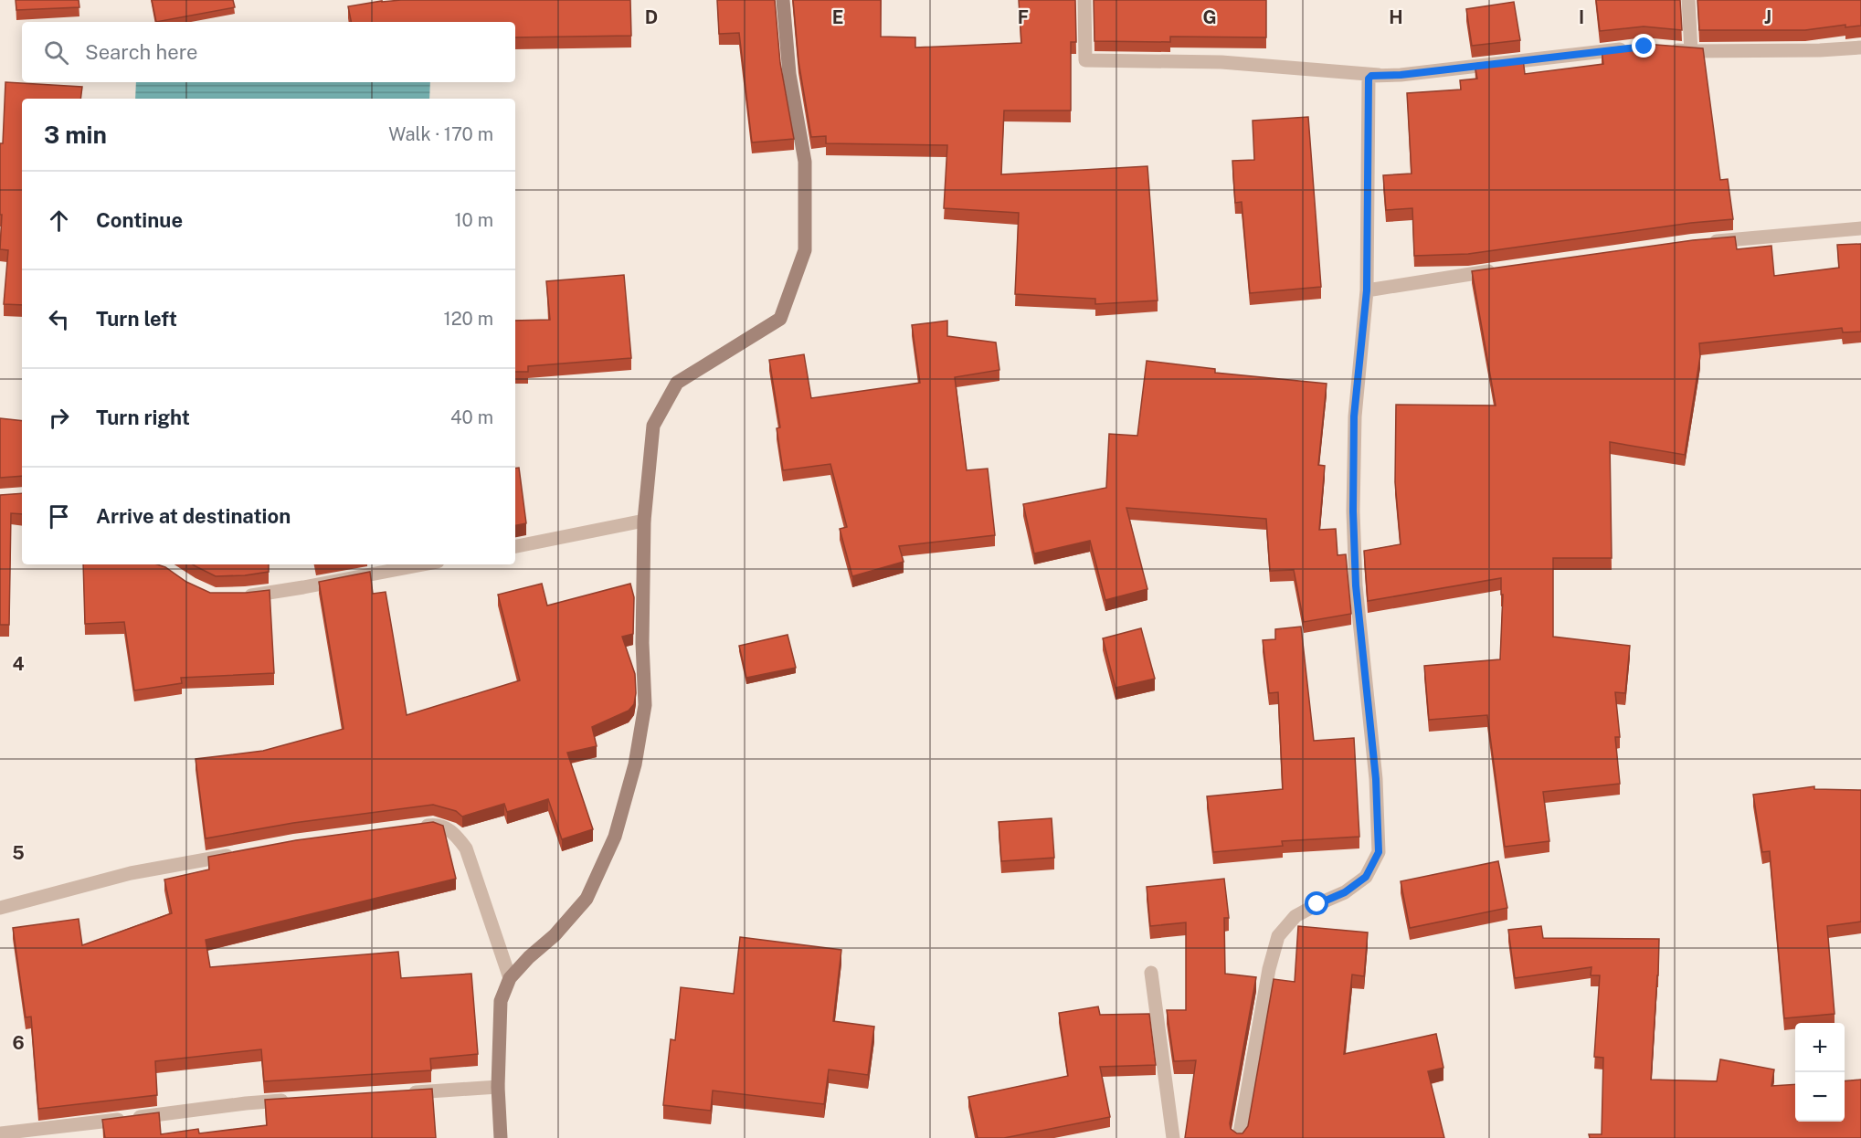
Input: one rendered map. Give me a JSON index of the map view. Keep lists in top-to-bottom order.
{
  "page": {
    "search": "Search here",
    "heading": ["3 min", "Walk · 170 m"],
    "list": [
      ["Continue", "10 m"],
      ["Turn left", "120 m"],
      ["Turn right", "40 m"],
      "Arrive at destination"
    ],
    "map_buttons": ["+", "−"]
  },
  "grid": {
    "columns": [
      "D",
      "E",
      "F",
      "G",
      "H",
      "I",
      "J"
    ],
    "rows": ["4", "5", "6"]
  }
}
